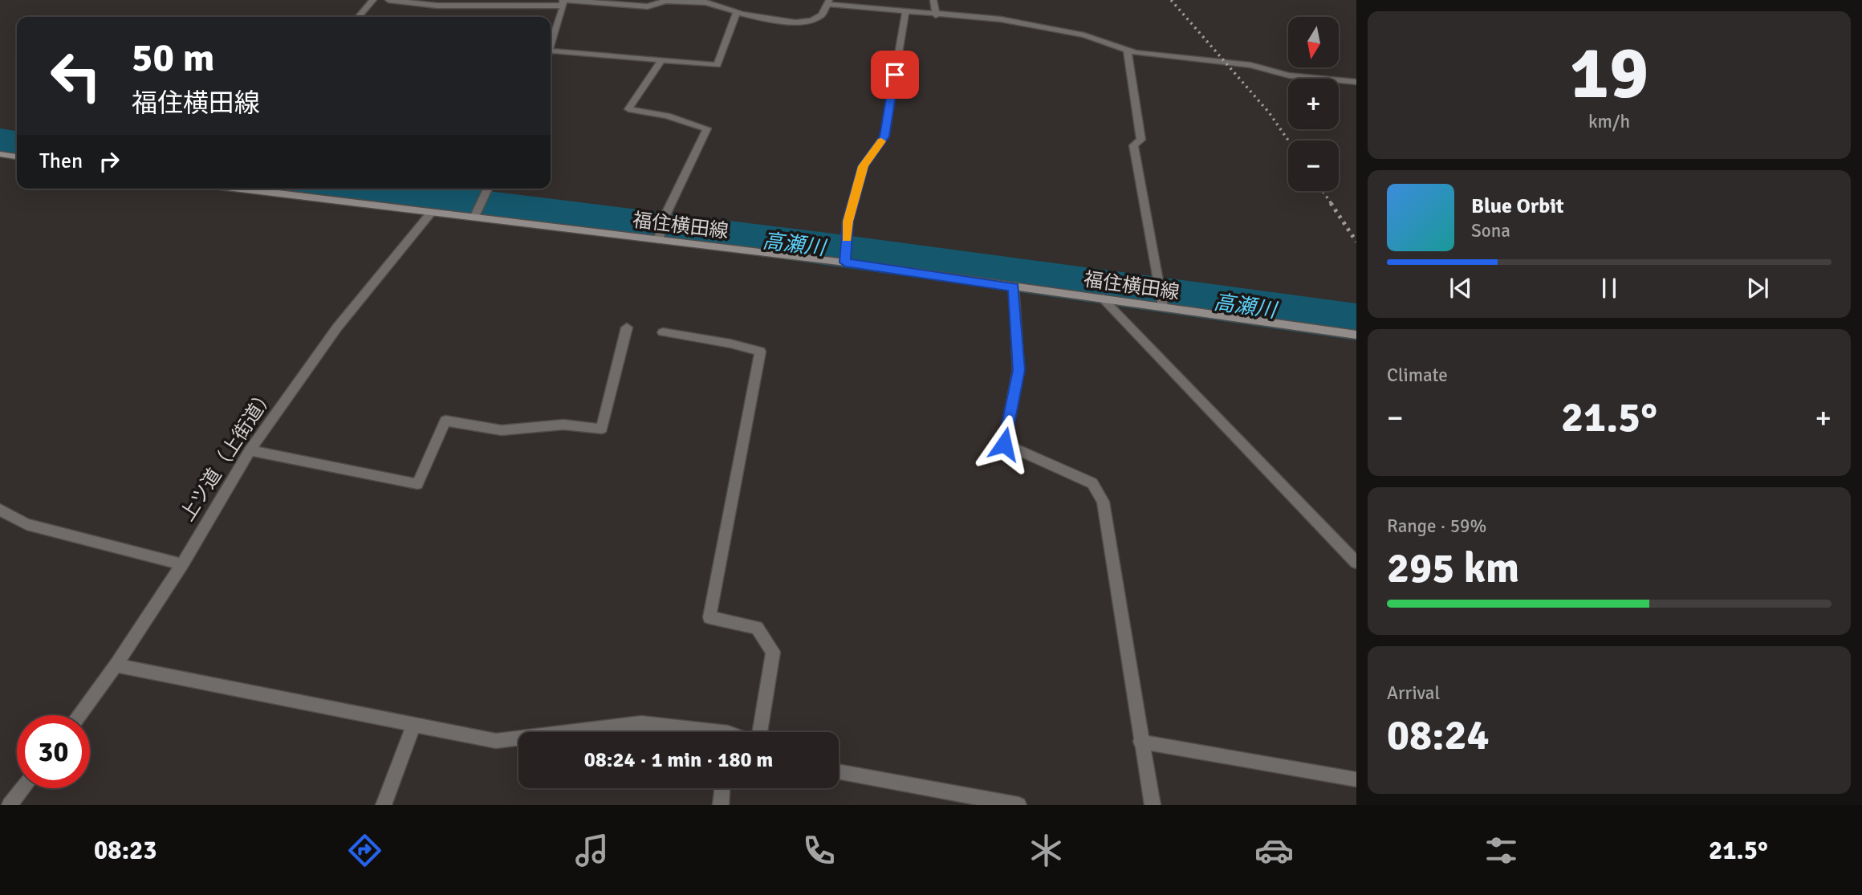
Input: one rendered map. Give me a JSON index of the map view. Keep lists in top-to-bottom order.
{
  "streets": {
    "main road": ["福住横田線"],
    "street": ["上ツ道（上街道）"]
  },
  "crossings": [
    ["福住横田線", "上ツ道（上街道）"]
  ],
  "water": ["高瀬川"],
  "north": "bottom",
  "page": {
    "tile": [
      ["19", "km/h"],
      "Climate",
      ["Range · 59%", "295 km"],
      ["Arrival", "08:24"]
    ],
    "map_buttons": ["+", "−"],
    "turn": ["50 m", "福住横田線"],
    "then": "Then",
    "song": ["Blue Orbit", "Sona"],
    "heat": ["−", "21.5°", "+"],
    "limit": "30",
    "trip": "08:24 · 1 min · 180 m",
    "tabs": ["08:23", "21.5°"]
  }
}
